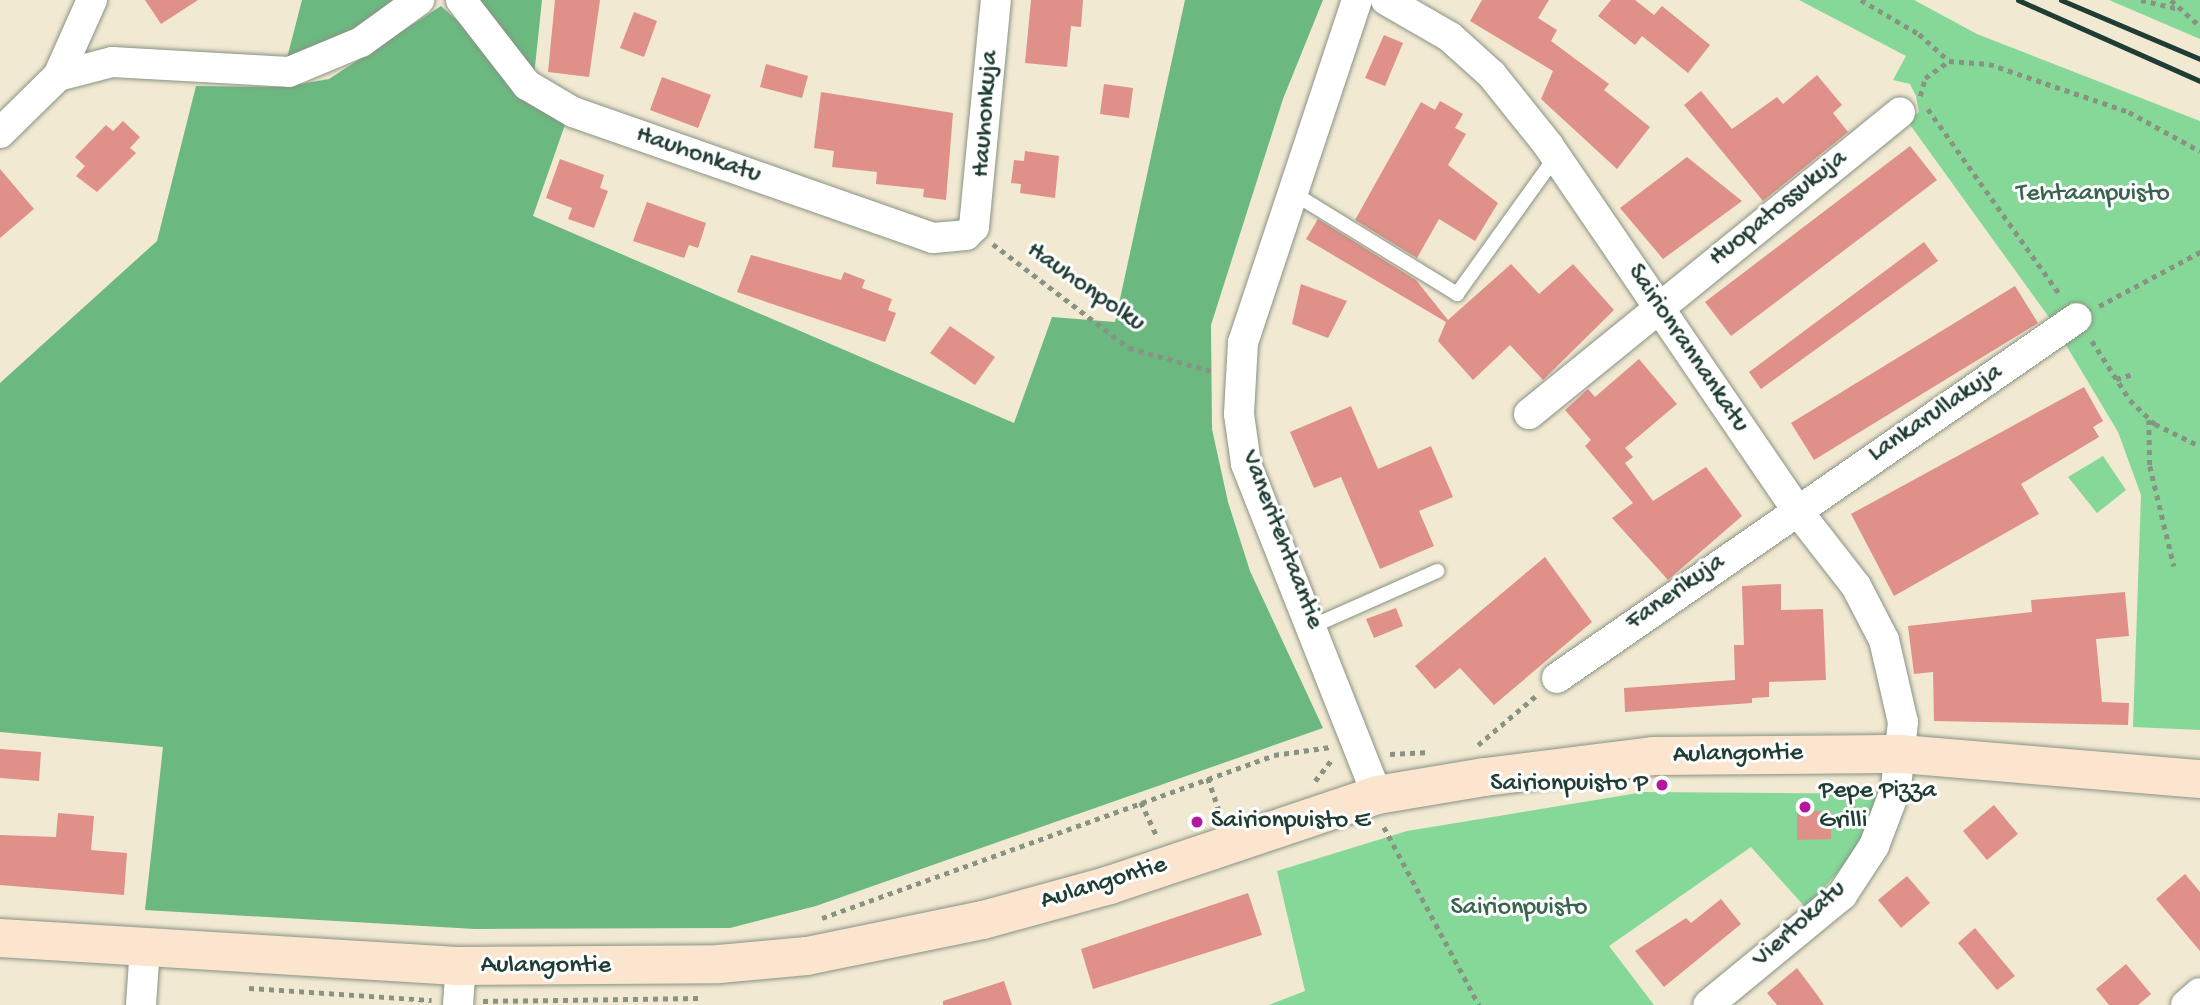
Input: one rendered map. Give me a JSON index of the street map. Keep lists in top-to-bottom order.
{
  "streets": {
    "main road": ["Aulangontie"],
    "street": [
      "Hauhonkuja",
      "Hauhonkatu",
      "Huopatossukuja",
      "Sairionrannankatu",
      "Lankarullakuja",
      "Vaneritehtaantie",
      "Fanerikuja",
      "Viertokatu"
    ],
    "path": ["Hauhonpolku"]
  },
  "crossings": [
    ["Hauhonkuja", "Hauhonkatu"],
    ["Hauhonkuja", "Hauhonpolku"],
    ["Hauhonkatu", "Hauhonpolku"],
    ["Huopatossukuja", "Sairionrannankatu"],
    ["Sairionrannankatu", "Lankarullakuja"],
    ["Sairionrannankatu", "Fanerikuja"],
    ["Sairionrannankatu", "Aulangontie"],
    ["Sairionrannankatu", "Viertokatu"],
    ["Lankarullakuja", "Fanerikuja"],
    ["Vaneritehtaantie", "Aulangontie"],
    ["Aulangontie", "Viertokatu"]
  ],
  "parks": ["Tehtaanpuisto", "Sairionpuisto"],
  "places": ["Sairionpuisto P", "Pepe Pizza Grilli", "Sairionpuisto E"]
}
